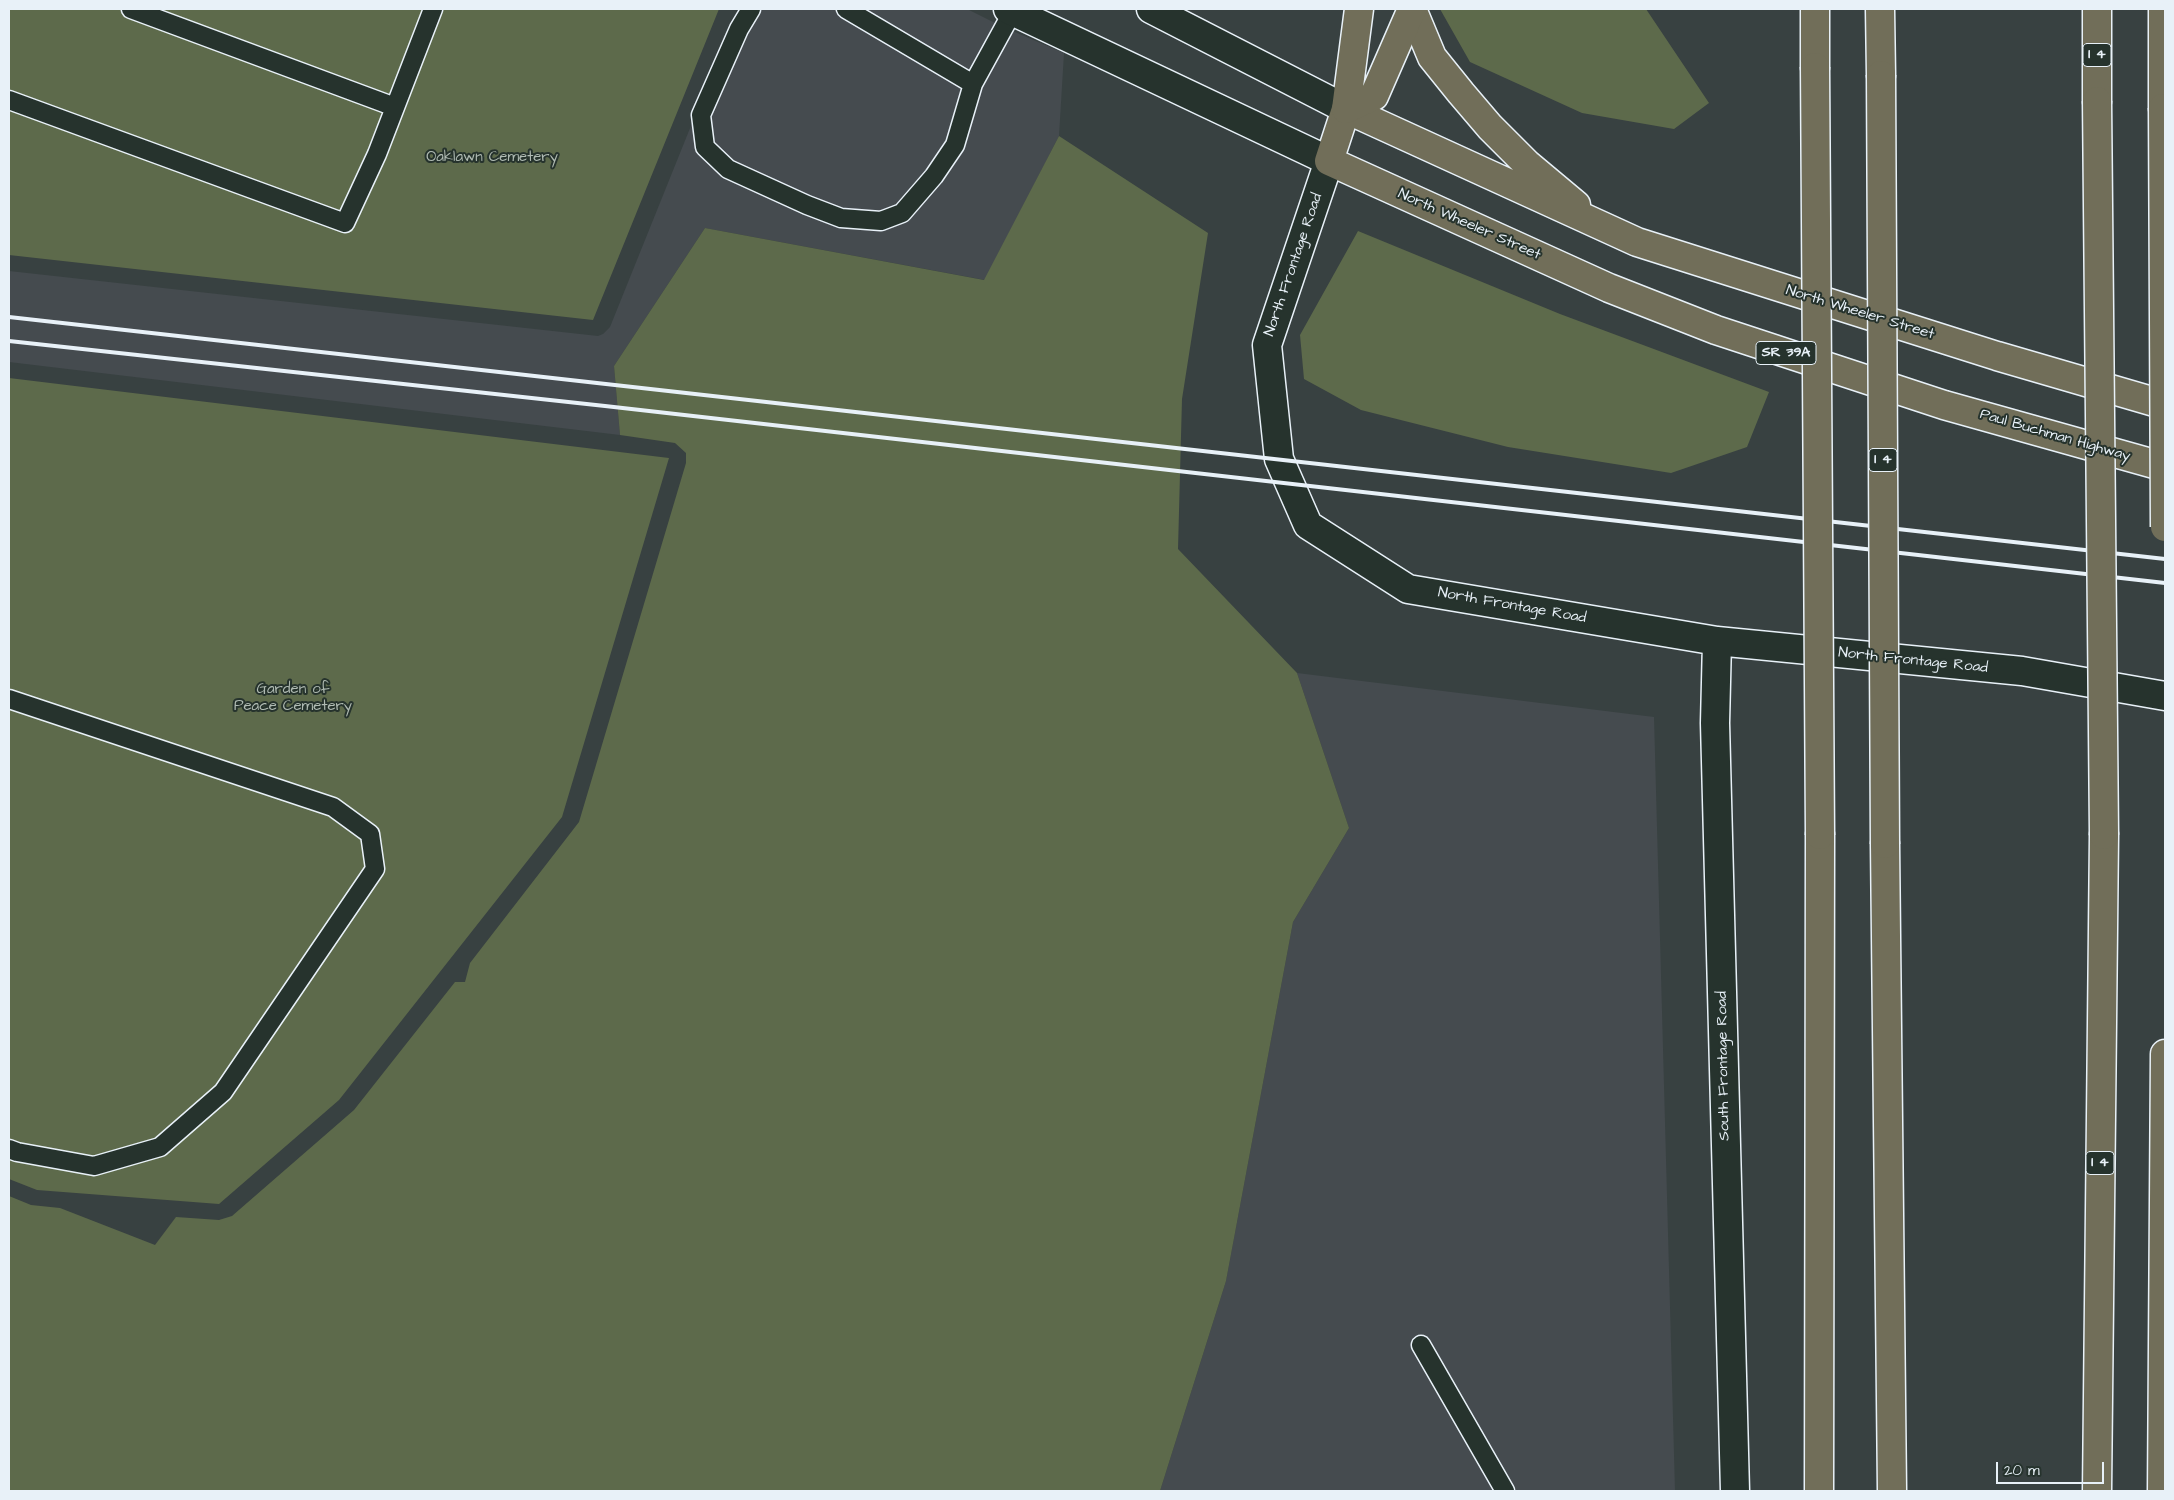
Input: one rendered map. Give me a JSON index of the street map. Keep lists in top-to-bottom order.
{
  "streets": {
    "main road": [
      "I 4",
      "North Wheeler Street",
      "North Frontage Road",
      "SR 39A",
      "Paul Buchman Highway"
    ],
    "street": ["South Frontage Road"]
  },
  "crossings": [
    ["North Wheeler Street", "North Frontage Road"],
    ["North Wheeler Street", "Paul Buchman Highway"],
    ["North Frontage Road", "South Frontage Road"]
  ],
  "parks": ["Oaklawn Cemetery", "Garden of Peace Cemetery"],
  "scale_bar": "20 m"
}
